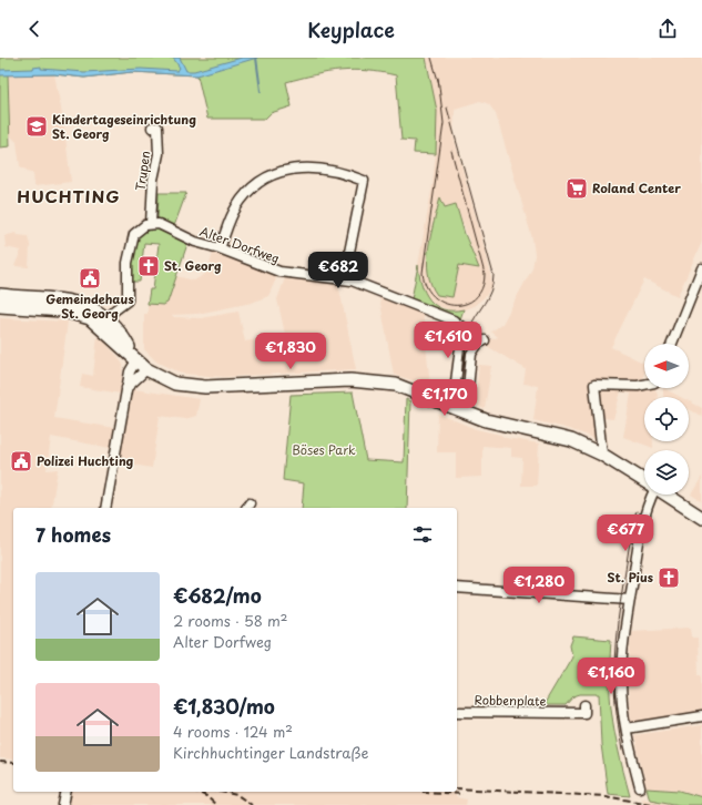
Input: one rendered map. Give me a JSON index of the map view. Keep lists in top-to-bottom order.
{
  "streets": {
    "street": ["Trupen", "Alter Dorfweg", "Robbenplate"]
  },
  "crossings": [
    ["Trupen", "Alter Dorfweg"]
  ],
  "districts": ["HUCHTING"],
  "parks": ["Böses Park"],
  "places": {
    "school or university": ["Kindertageseinrichtung St. Georg"],
    "supermarket": ["Roland Center"],
    "church": ["St. Georg", "St. Pius"],
    "public building": ["Gemeindehaus St. Georg", "Polizei Huchting"]
  },
  "north": "left",
  "page": {
    "header": "Keyplace",
    "price": [
      "€682",
      "€1,610",
      "€1,830",
      "€1,170",
      "€677",
      "€1,280",
      "€1,160"
    ],
    "heading": "7 homes",
    "list": [
      {
        "name": "€682/mo",
        "note": "2 rooms · 58 m² · Alter Dorfweg"
      },
      {
        "name": "€1,830/mo",
        "note": "4 rooms · 124 m² · Kirchhuchtinger Landstraße"
      }
    ]
  }
}
